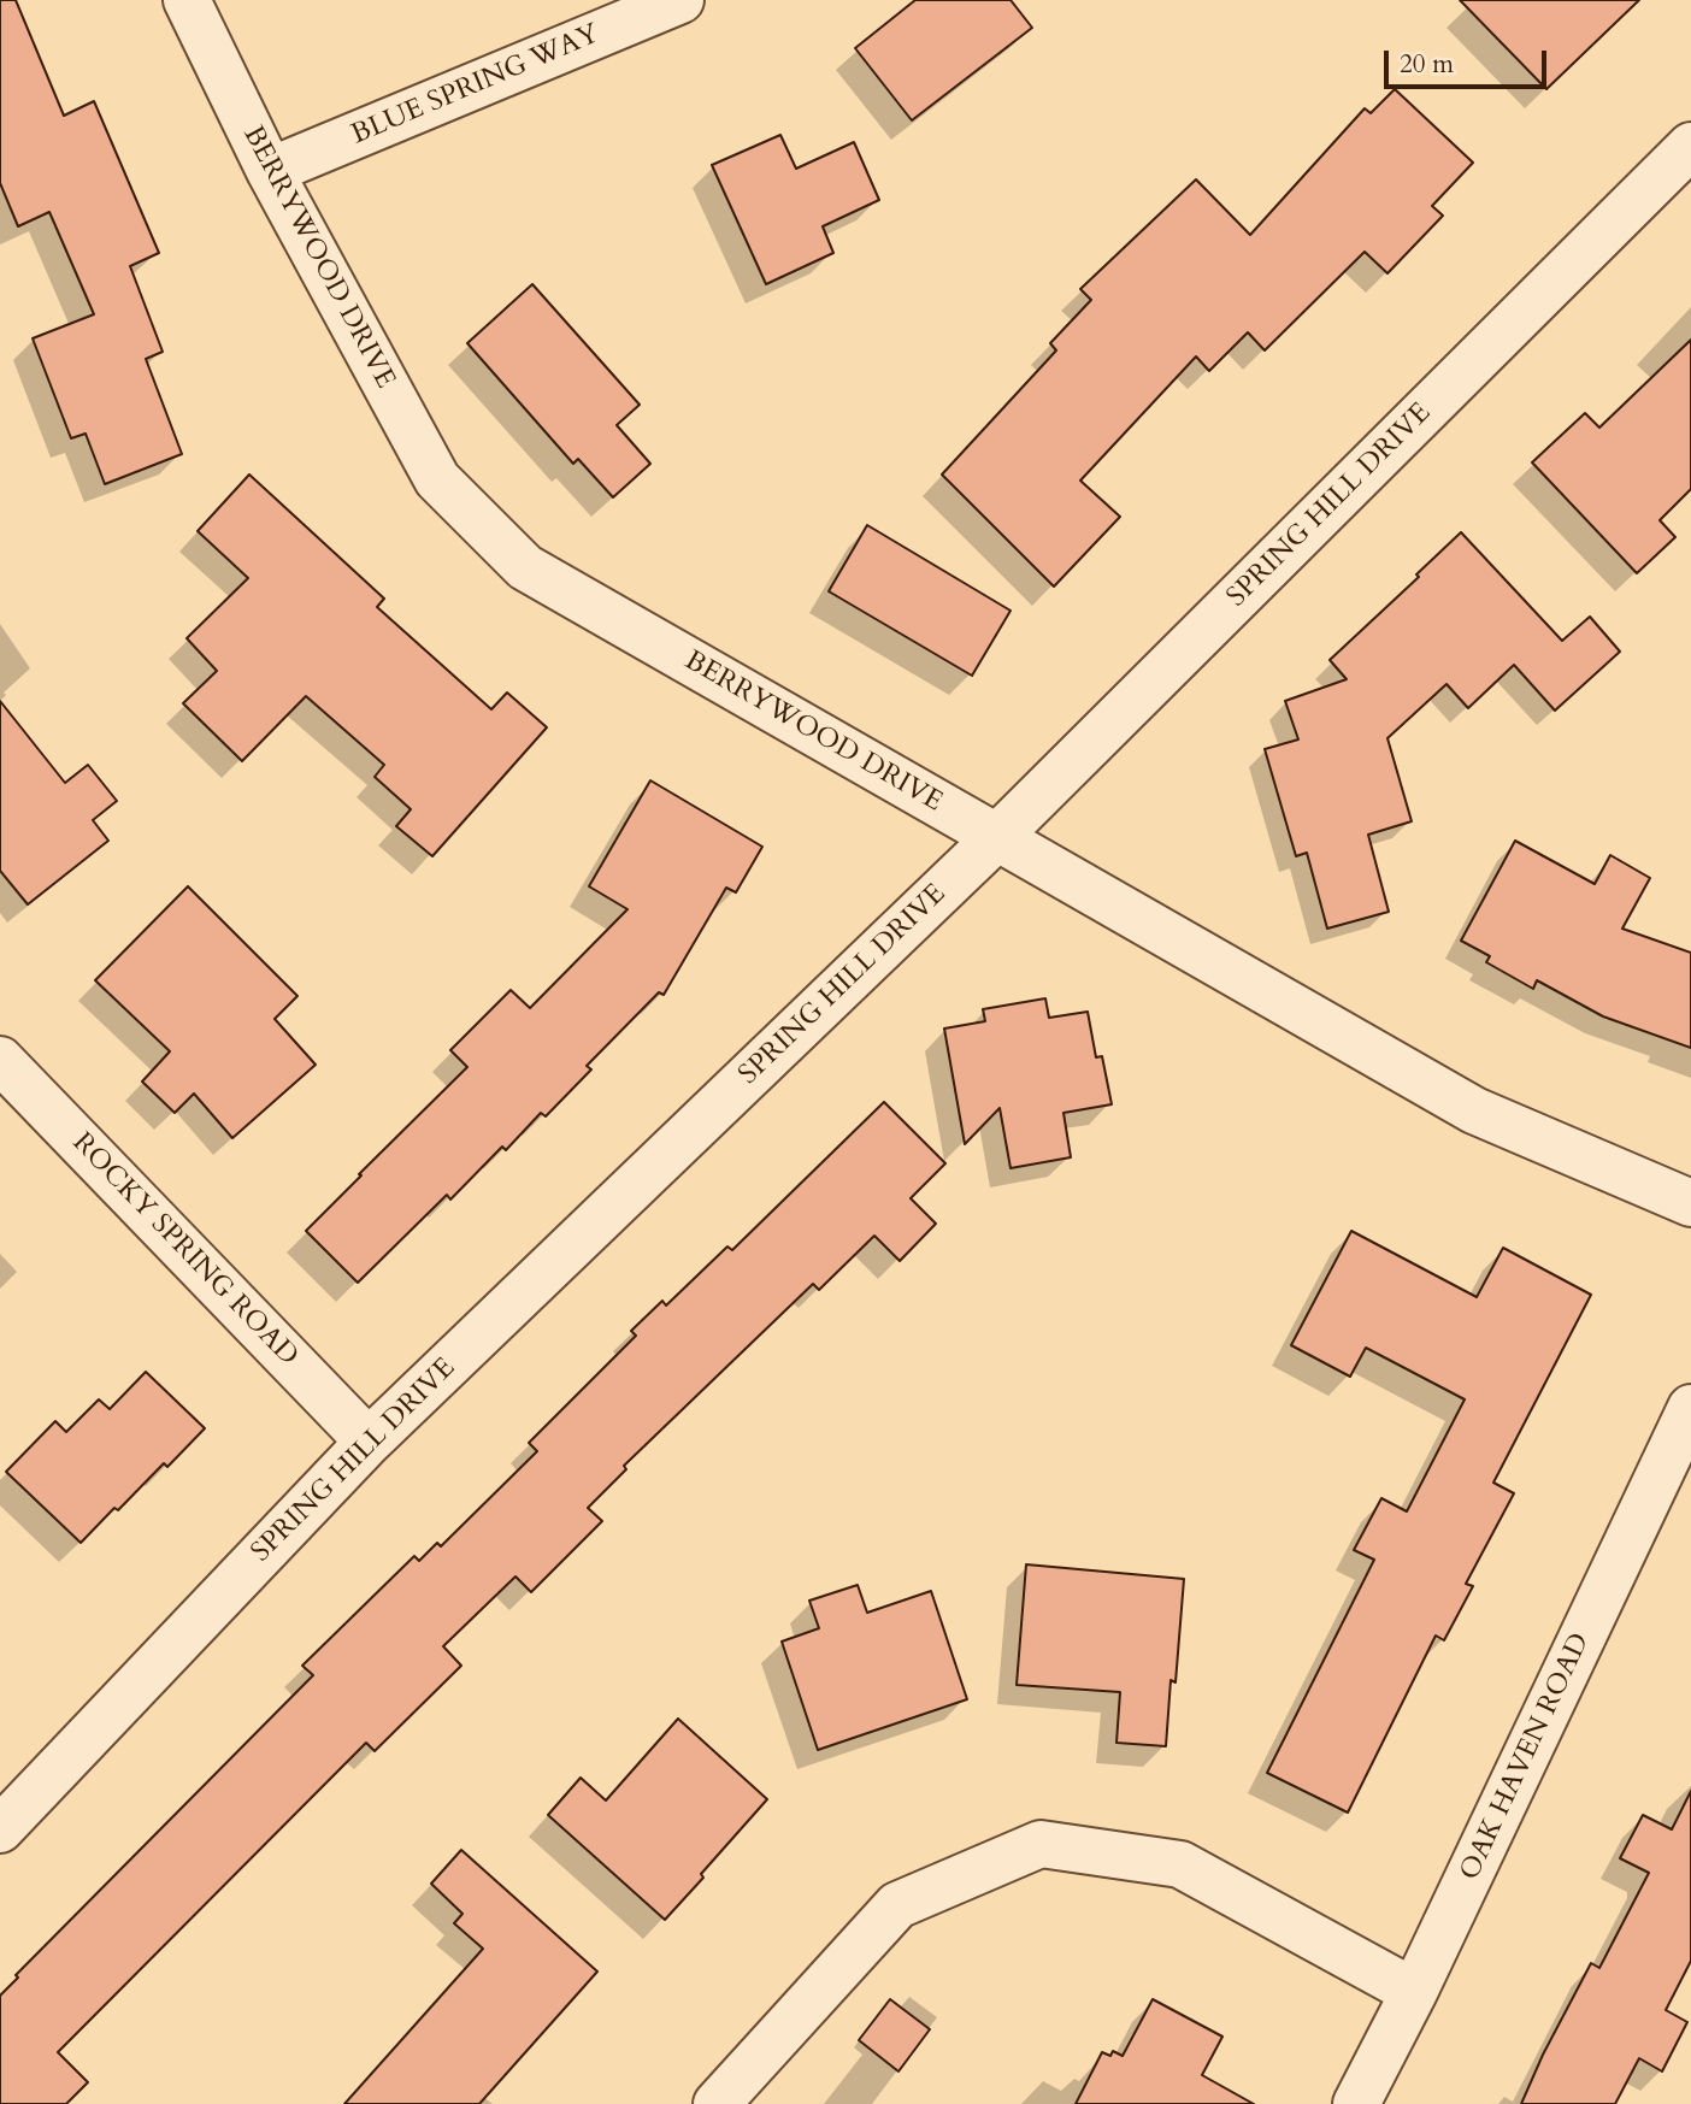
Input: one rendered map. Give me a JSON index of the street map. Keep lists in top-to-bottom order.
{
  "streets": {
    "street": [
      "BLUE SPRING WAY",
      "BERRYWOOD DRIVE",
      "SPRING HILL DRIVE",
      "ROCKY SPRING ROAD",
      "OAK HAVEN ROAD"
    ]
  },
  "crossings": [
    ["BLUE SPRING WAY", "BERRYWOOD DRIVE"],
    ["BERRYWOOD DRIVE", "SPRING HILL DRIVE"],
    ["SPRING HILL DRIVE", "ROCKY SPRING ROAD"]
  ],
  "scale_bar": "20 m"
}
